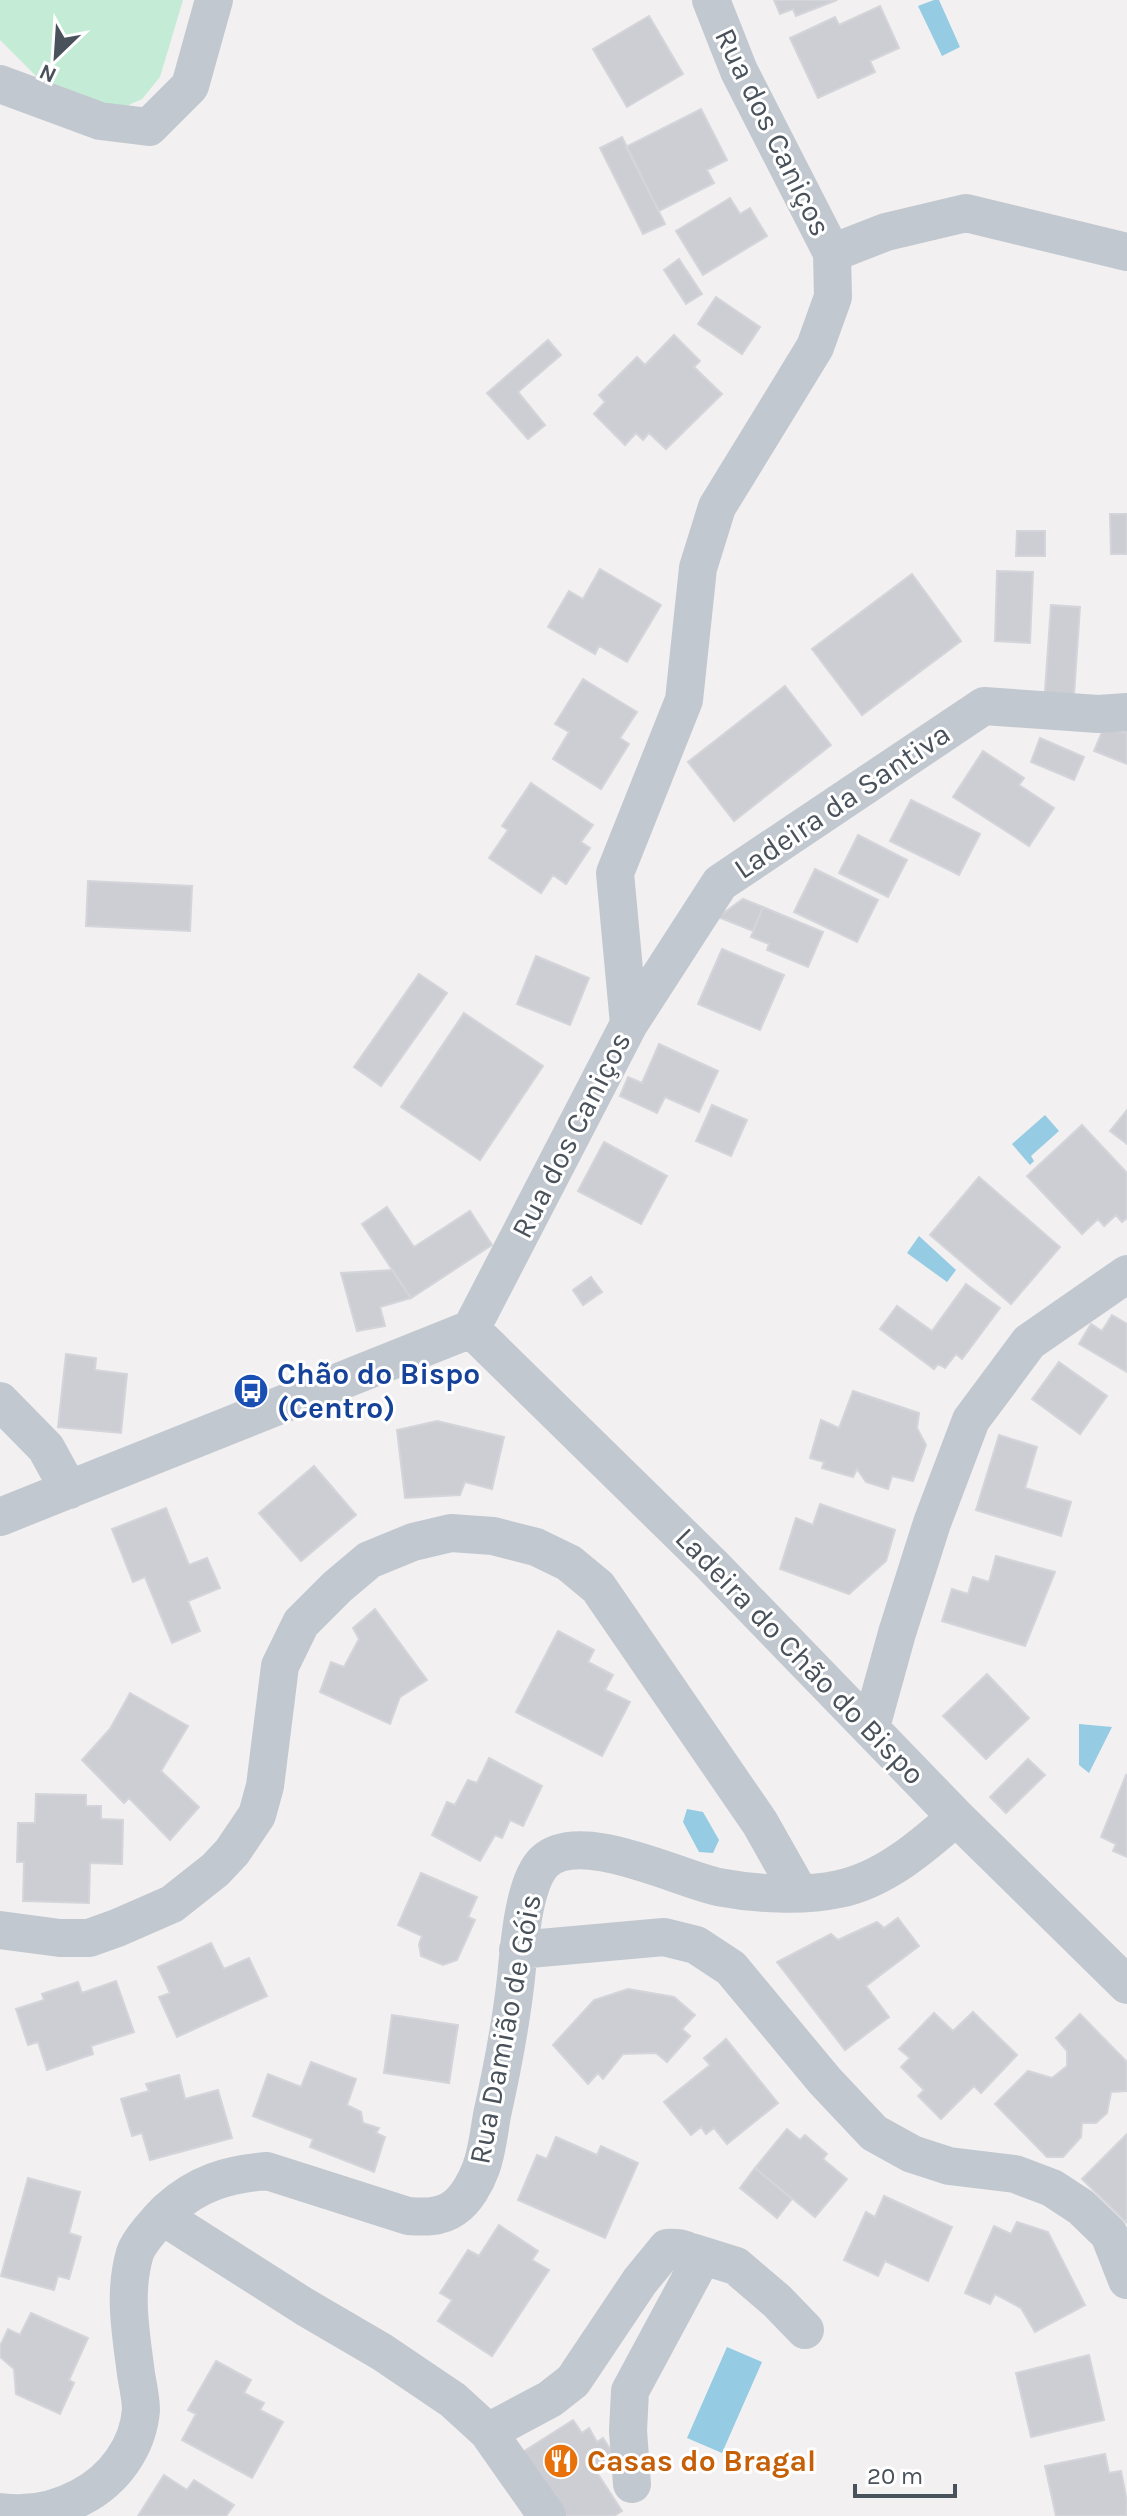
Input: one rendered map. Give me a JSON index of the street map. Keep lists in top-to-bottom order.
{
  "streets": {
    "street": [
      "Rua dos Caniços",
      "Ladeira da Santiva",
      "Ladeira do Chão do Bispo",
      "Rua Damião de Góis"
    ]
  },
  "crossings": [
    ["Rua dos Caniços", "Ladeira da Santiva"],
    ["Rua dos Caniços", "Ladeira do Chão do Bispo"],
    ["Ladeira do Chão do Bispo", "Rua Damião de Góis"]
  ],
  "places": {
    "bus stop": ["Chão do Bispo (Centro)"],
    "restaurant": ["Casas do Bragal"]
  },
  "scale_bar": "20 m",
  "north": "bottom left"
}
